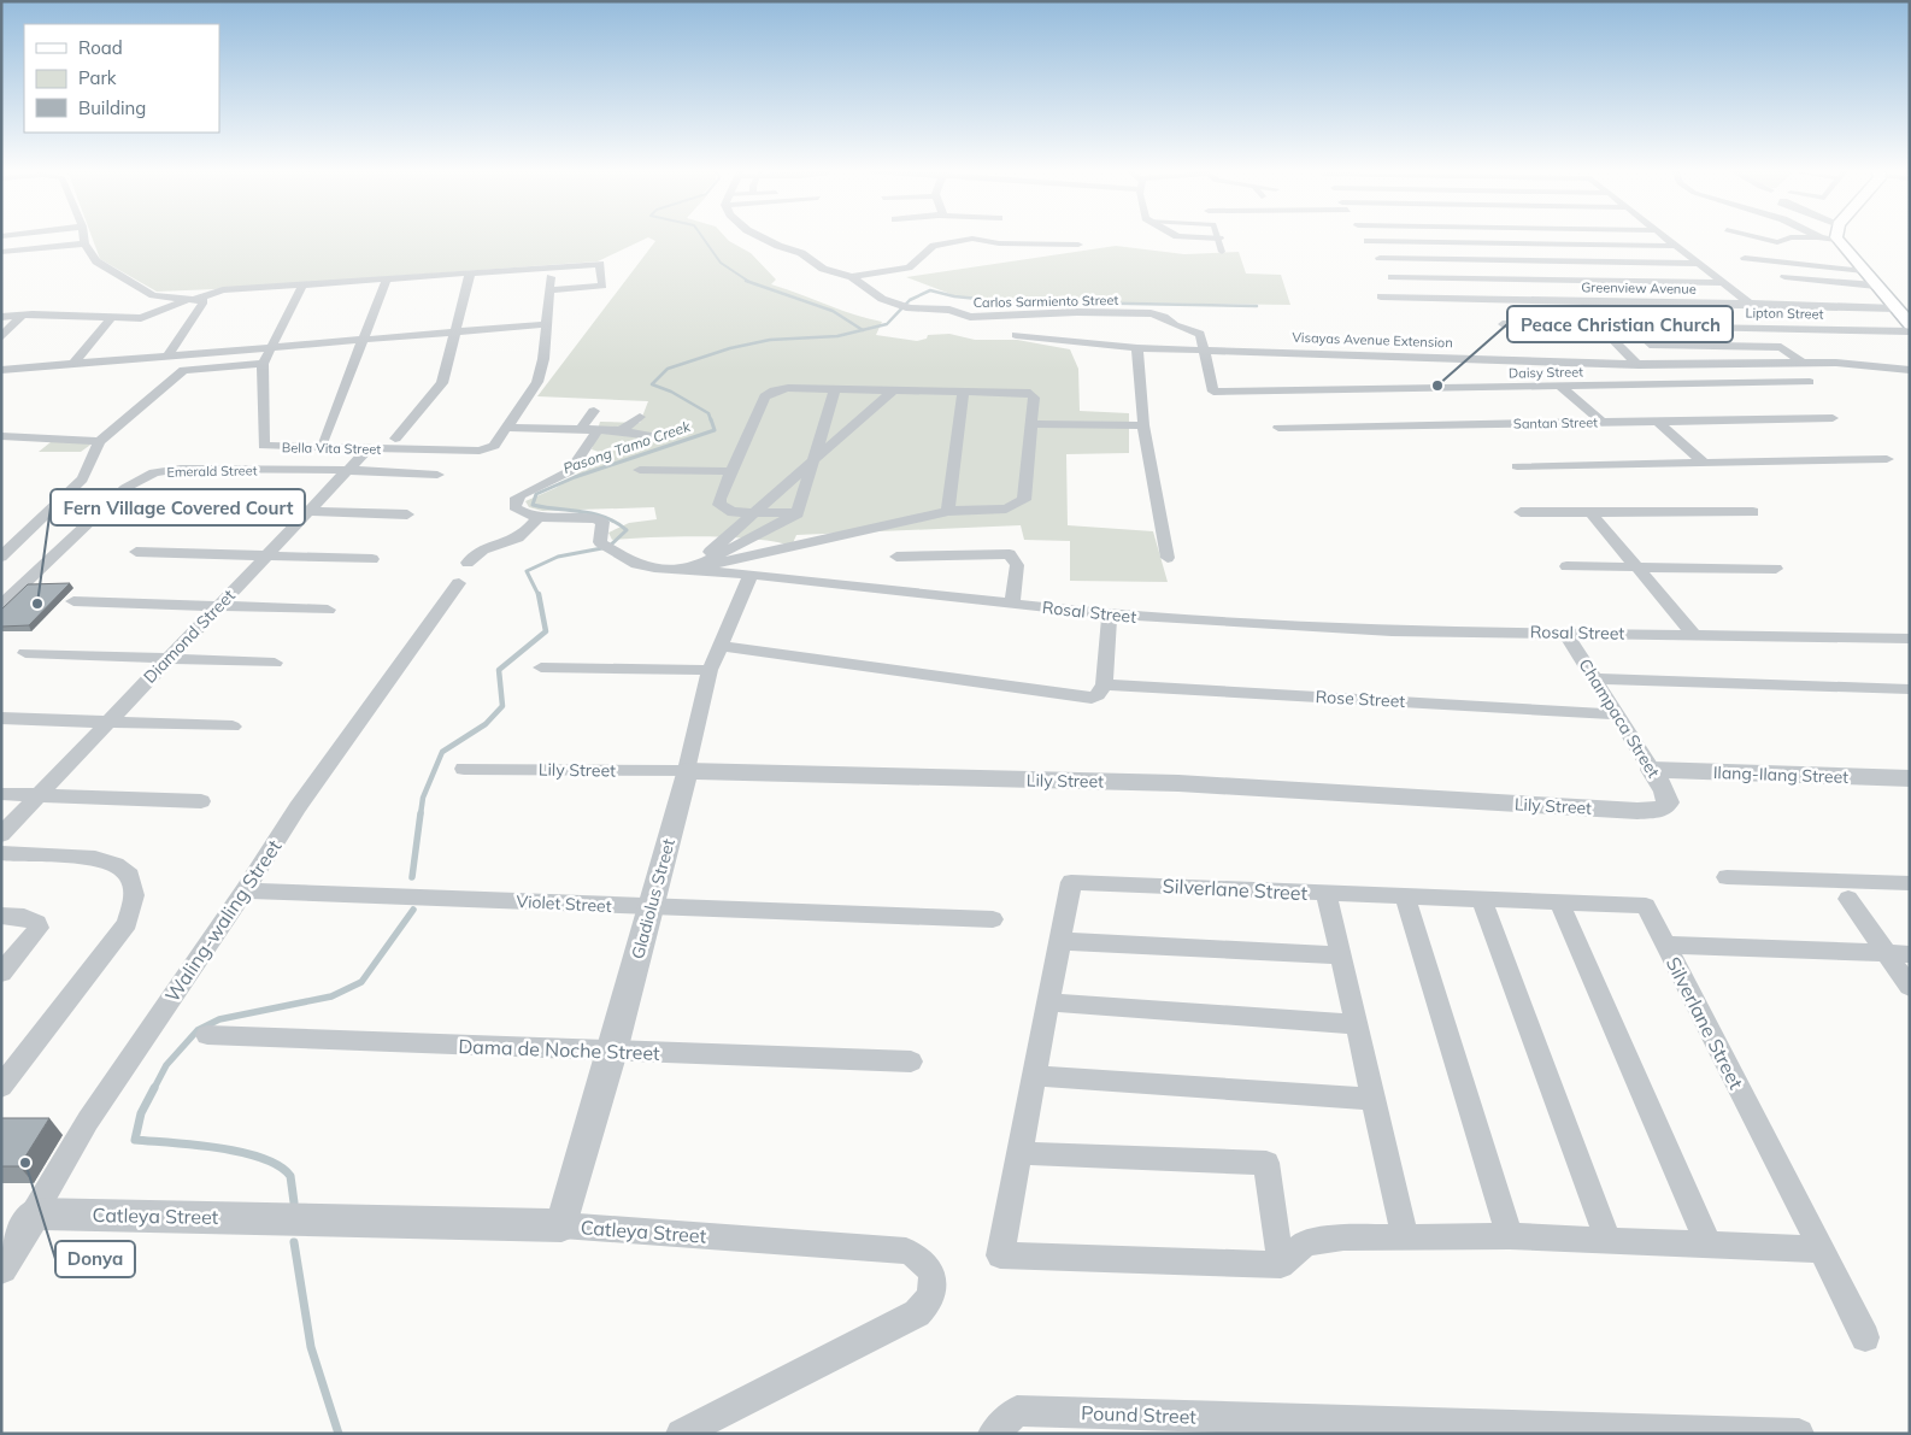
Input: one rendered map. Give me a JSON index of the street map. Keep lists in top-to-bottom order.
{
  "streets": {
    "street": [
      "Greenview Avenue",
      "Carlos Sarmiento Street",
      "Lipton Street",
      "Visayas Avenue Extension",
      "Daisy Street",
      "Santan Street",
      "Bella Vita Street",
      "Emerald Street",
      "Rosal Street",
      "Diamond Street",
      "Rose Street",
      "Champaca Street",
      "Lily Street",
      "Ilang-Ilang Street",
      "Silverlane Street",
      "Gladiolus Street",
      "Violet Street",
      "Waling-waling Street",
      "Dama de Noche Street",
      "Catleya Street",
      "Pound Street"
    ]
  },
  "crossings": [
    ["Carlos Sarmiento Street", "Visayas Avenue Extension"],
    ["Carlos Sarmiento Street", "Daisy Street"],
    ["Lipton Street", "Visayas Avenue Extension"],
    ["Visayas Avenue Extension", "Daisy Street"],
    ["Bella Vita Street", "Diamond Street"],
    ["Emerald Street", "Diamond Street"],
    ["Rosal Street", "Champaca Street"],
    ["Rosal Street", "Gladiolus Street"],
    ["Rose Street", "Champaca Street"],
    ["Rose Street", "Gladiolus Street"],
    ["Champaca Street", "Lily Street"],
    ["Champaca Street", "Ilang-Ilang Street"],
    ["Lily Street", "Gladiolus Street"],
    ["Gladiolus Street", "Violet Street"],
    ["Gladiolus Street", "Dama de Noche Street"],
    ["Gladiolus Street", "Catleya Street"],
    ["Violet Street", "Waling-waling Street"],
    ["Waling-waling Street", "Catleya Street"]
  ],
  "water": ["Pasong Tamo Creek"],
  "places": ["Peace Christian Church", "Fern Village Covered Court", "Donya"],
  "legend": ["Road", "Park", "Building"]
}
